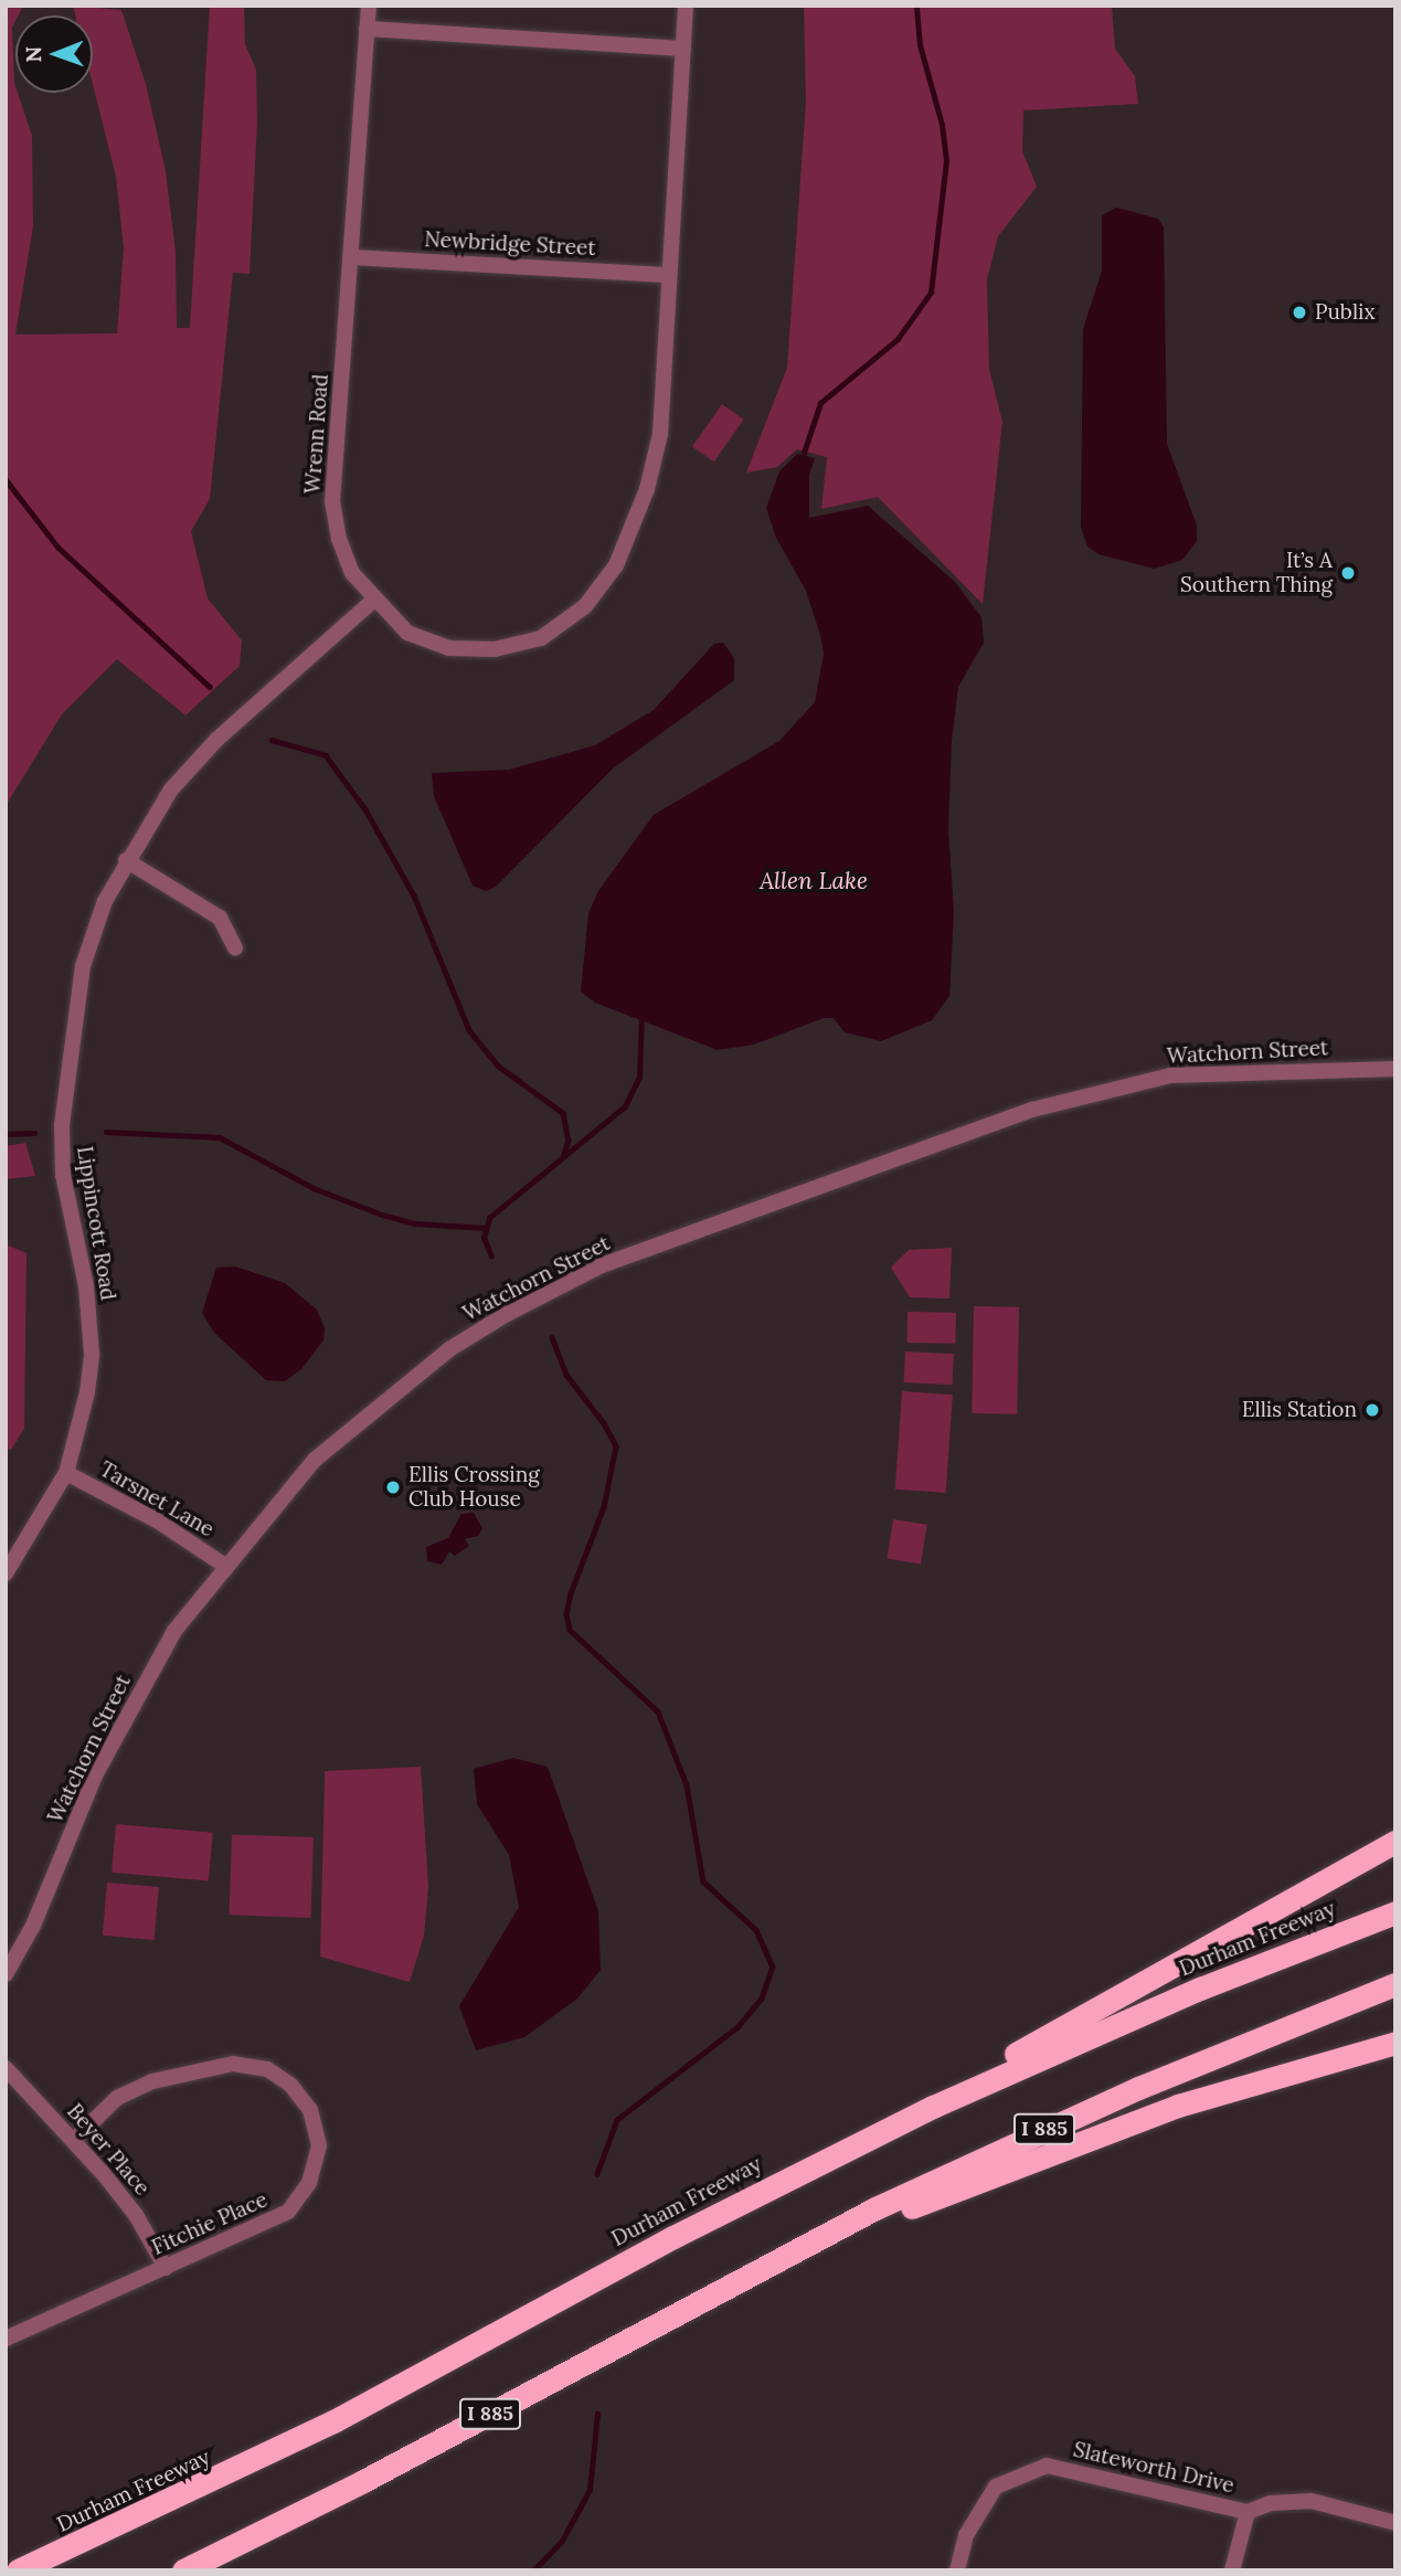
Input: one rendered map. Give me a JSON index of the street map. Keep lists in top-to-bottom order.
{
  "streets": {
    "highway": ["Durham Freeway", "I 885"],
    "street": [
      "Newbridge Street",
      "Wrenn Road",
      "Watchorn Street",
      "Lippincott Road",
      "Tarsnet Lane",
      "Beyer Place",
      "Fitchie Place",
      "Slateworth Drive"
    ]
  },
  "crossings": [
    ["Newbridge Street", "Wrenn Road"],
    ["Wrenn Road", "Lippincott Road"],
    ["Watchorn Street", "Tarsnet Lane"],
    ["Lippincott Road", "Tarsnet Lane"],
    ["Beyer Place", "Fitchie Place"]
  ],
  "water": ["Allen Lake"],
  "places": [
    "Publix",
    "It’s A Southern Thing",
    "Ellis Station",
    "Ellis Crossing Club House"
  ],
  "north": "left"
}
